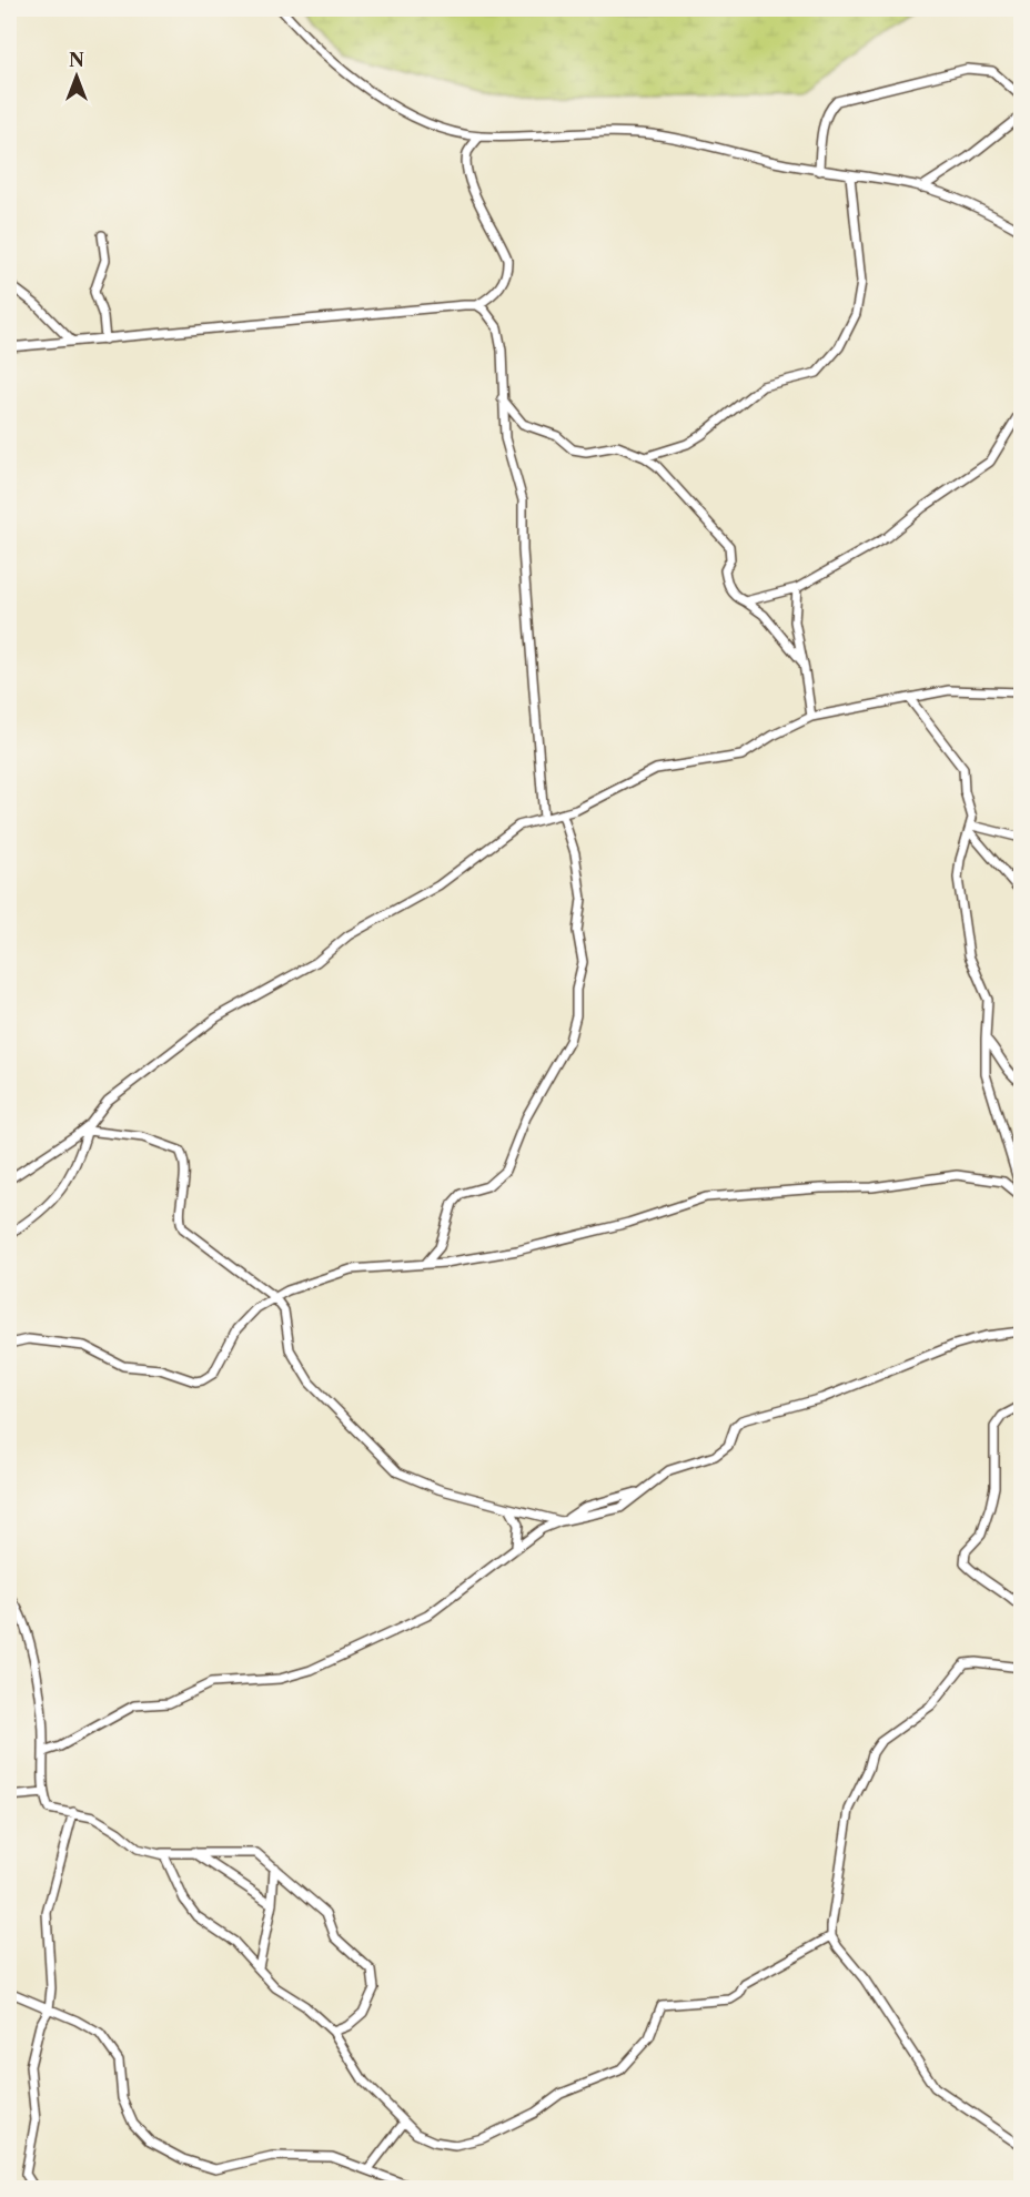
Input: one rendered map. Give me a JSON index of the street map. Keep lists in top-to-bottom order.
{
  "north": "top"
}
